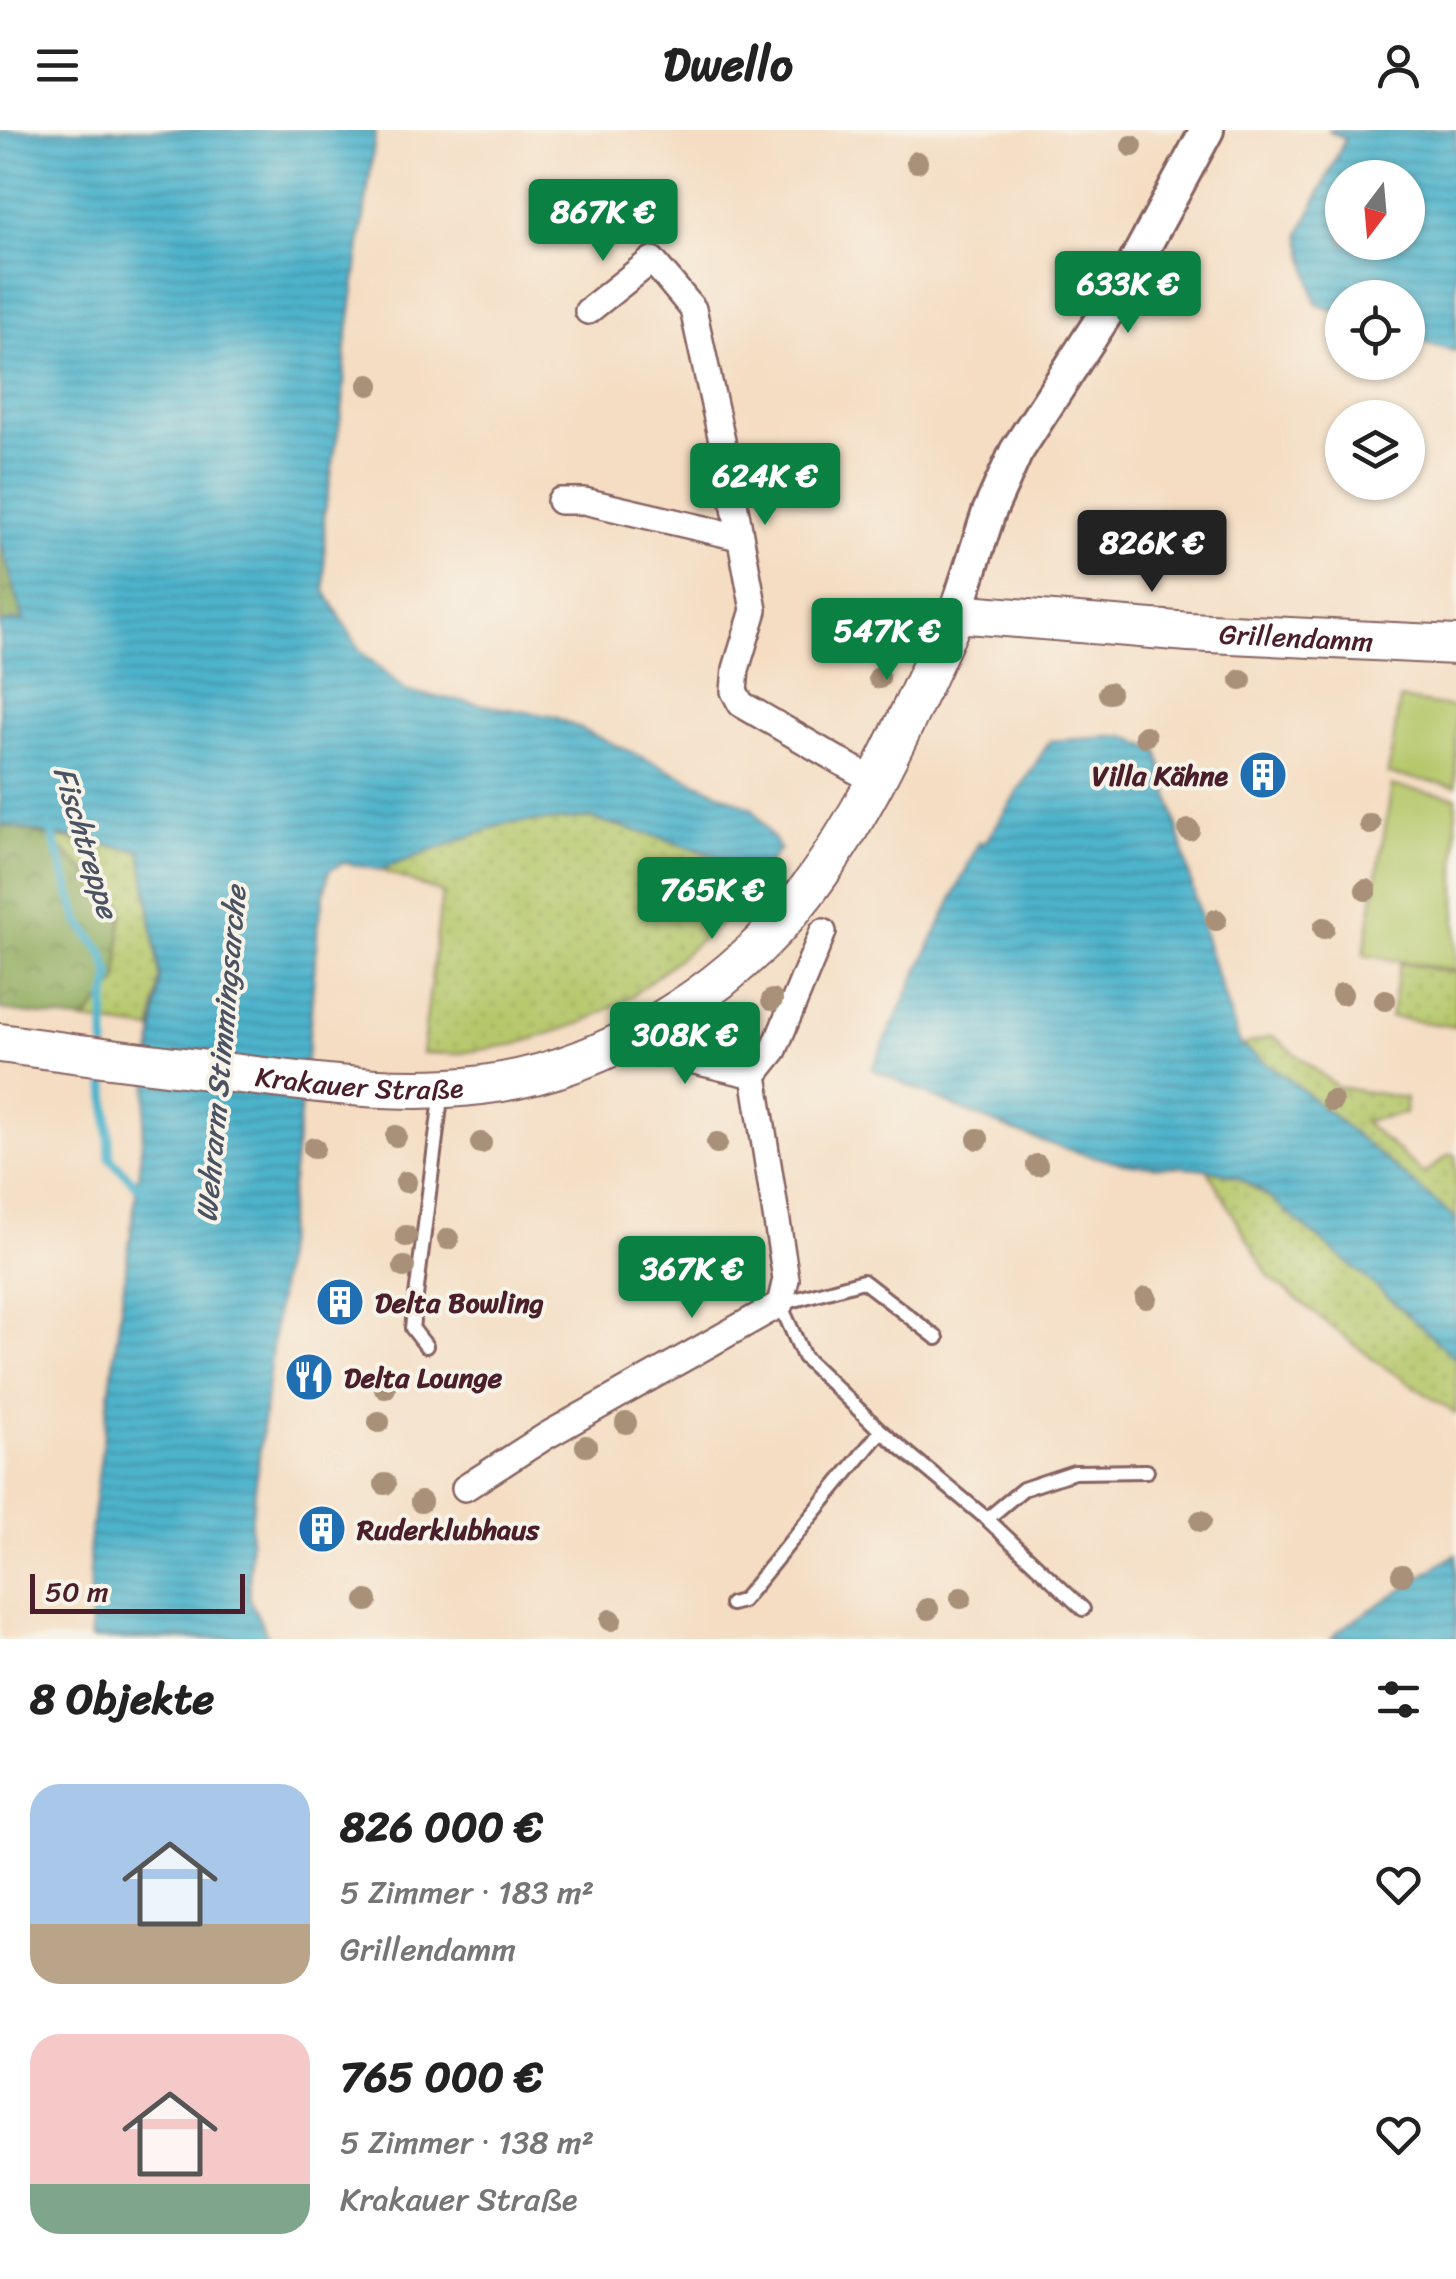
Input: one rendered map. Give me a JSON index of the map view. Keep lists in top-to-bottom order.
{
  "streets": {
    "main road": ["Grillendamm", "Krakauer Straße"]
  },
  "crossings": [
    ["Grillendamm", "Krakauer Straße"]
  ],
  "water": ["Fischtreppe", "Wehrarm Stimmingsarche"],
  "places": {
    "building": ["Villa Kähne", "Delta Bowling", "Ruderklubhaus"],
    "restaurant": ["Delta Lounge"]
  },
  "scale_bar": "50 m",
  "north": "bottom",
  "page": {
    "header": "Dwello",
    "price": [
      "867K €",
      "633K €",
      "624K €",
      "826K €",
      "547K €",
      "765K €",
      "308K €",
      "367K €"
    ],
    "scale": "50 m",
    "heading": "8 Objekte",
    "list": [
      {
        "name": "826 000 €",
        "note": "5 Zimmer · 183 m² · Grillendamm"
      },
      {
        "name": "765 000 €",
        "note": "5 Zimmer · 138 m² · Krakauer Straße"
      }
    ]
  }
}
